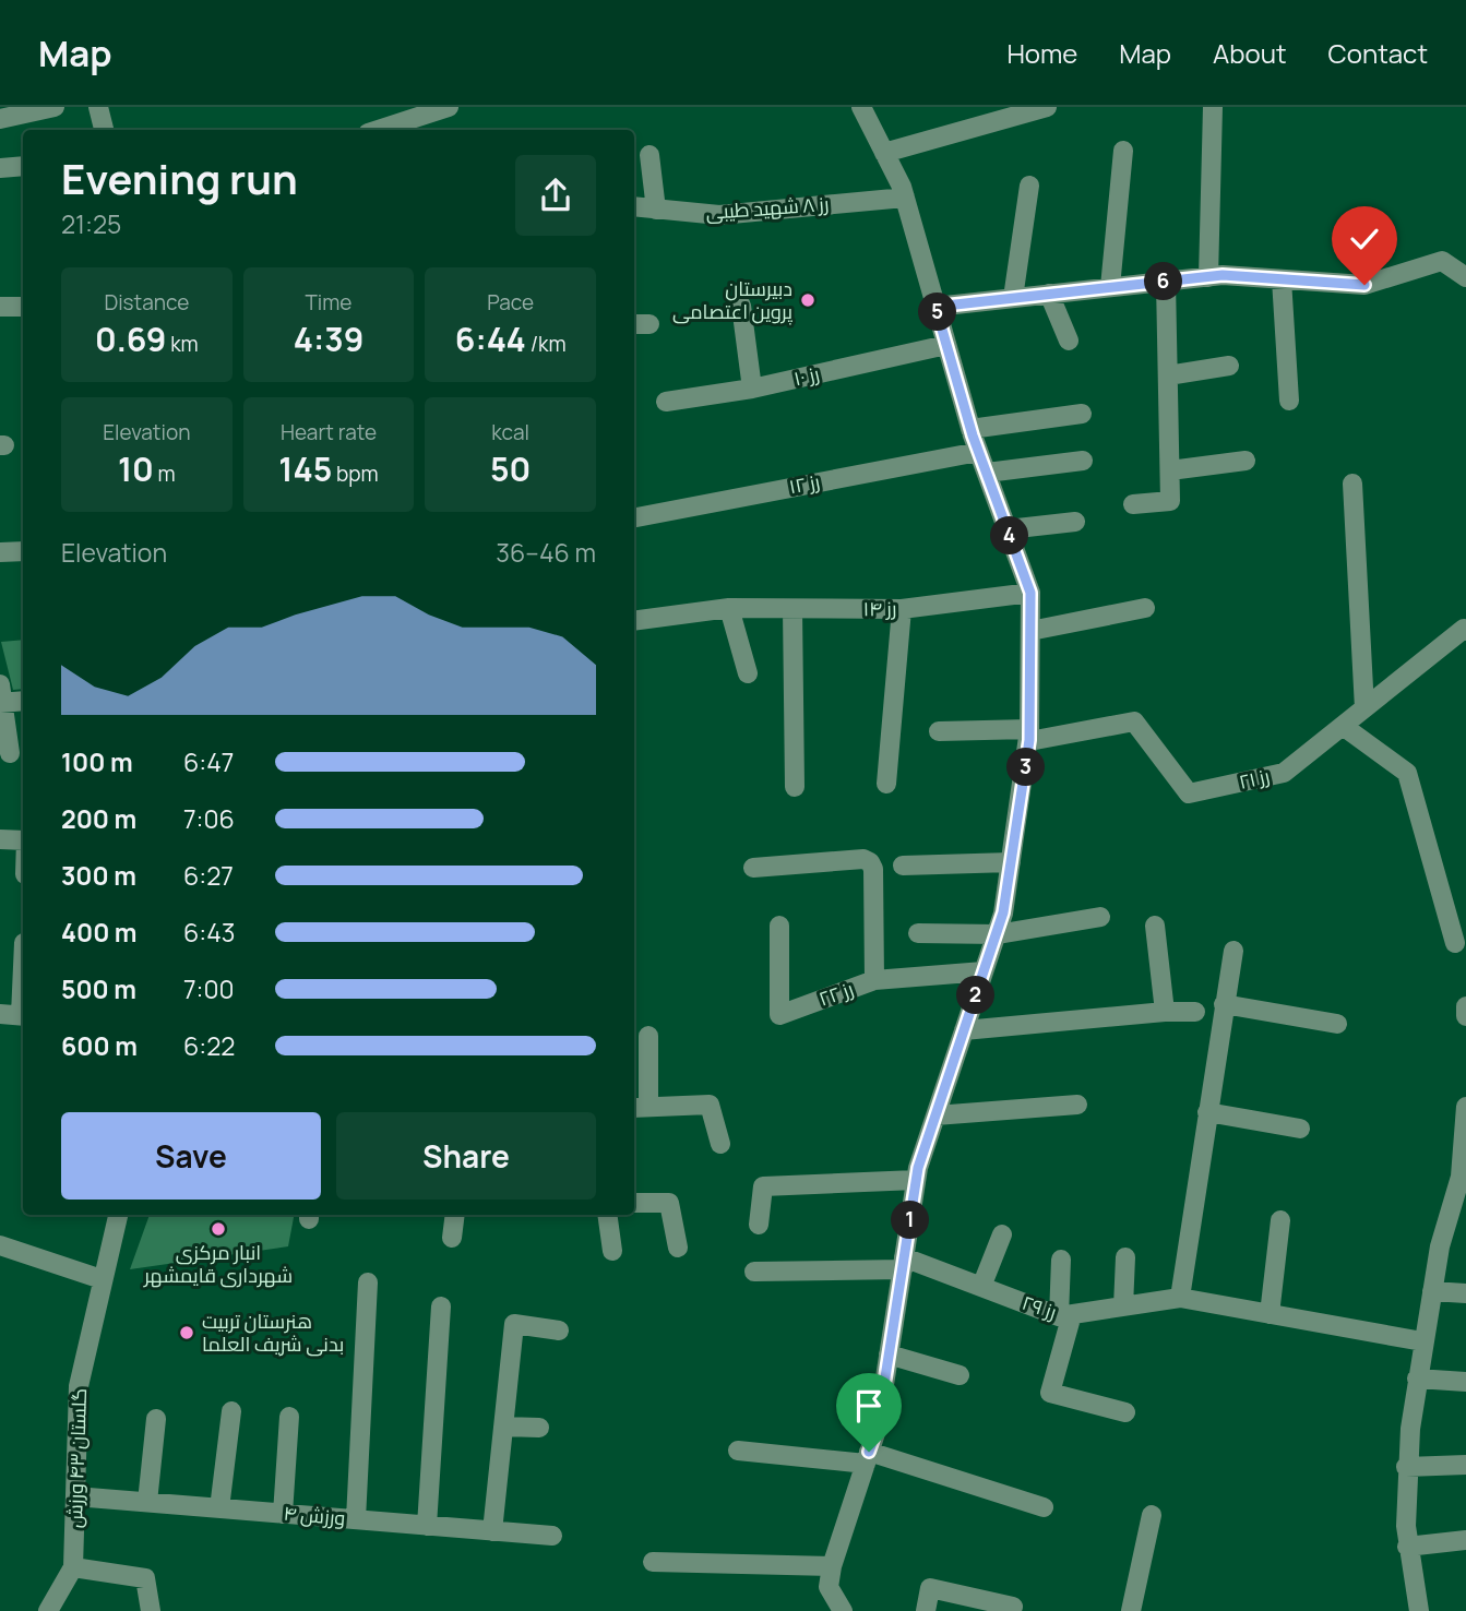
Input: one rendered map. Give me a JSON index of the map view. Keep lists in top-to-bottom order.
{
  "streets": {
    "street": [
      "رز ۸ شهید طیبی",
      "رز ۱۰",
      "رز ۱۲",
      "رز ۱۴",
      "رز ۲۱",
      "رز ۲۲",
      "رز ۲۹",
      "گلستان ۴۳ ورزش",
      "ورزش ۴"
    ]
  },
  "crossings": [
    ["گلستان ۴۳ ورزش", "ورزش ۴"]
  ],
  "places": ["دبیرستان پروین اعتصامی", "انبار مرکزی شهرداری قایمشهر", "هنرستان تربیت بدنی شریف العلما"],
  "page": {
    "header": "Map",
    "nav": [
      "Home",
      "Map",
      "About",
      "Contact"
    ],
    "heading": ["Evening run", "21:25"],
    "stats": [
      ["Distance", "0.69 km"],
      ["Time", "4:39"],
      ["Pace", "6:44 /km"],
      ["Elevation", "10 m"],
      ["Heart rate", "145 bpm"],
      ["kcal", "50"]
    ],
    "pins": [
      "6",
      "5",
      "4",
      "3",
      "2",
      "1"
    ],
    "chart": ["Elevation", "36–46 m"],
    "list": [
      {
        "name": "100 m",
        "note": "6:47"
      },
      {
        "name": "200 m",
        "note": "7:06"
      },
      {
        "name": "300 m",
        "note": "6:27"
      },
      {
        "name": "400 m",
        "note": "6:43"
      },
      {
        "name": "500 m",
        "note": "7:00"
      },
      {
        "name": "600 m",
        "note": "6:22"
      }
    ],
    "buttons": ["Save", "Share"]
  }
}
